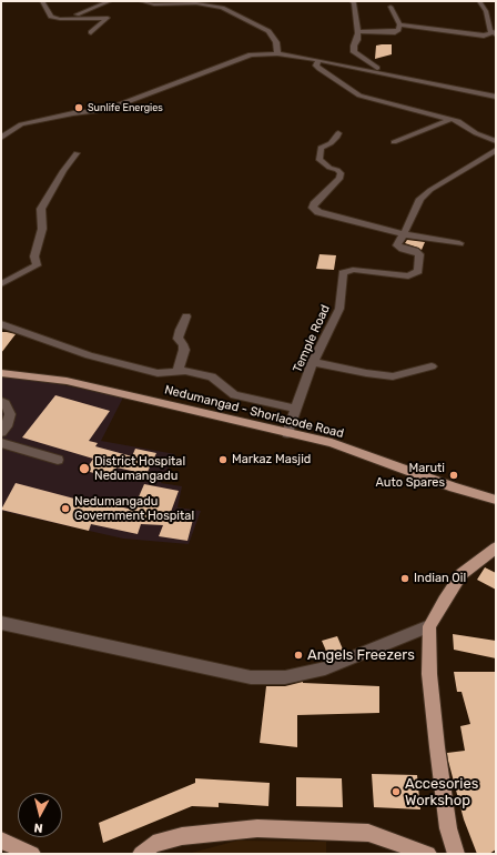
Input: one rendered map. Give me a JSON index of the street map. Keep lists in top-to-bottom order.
{
  "streets": {
    "main road": ["Nedumangad - Shorlacode Road"],
    "street": ["Temple Road"]
  },
  "crossings": [
    ["Temple Road", "Nedumangad - Shorlacode Road"]
  ],
  "places": [
    "Sunlife Energies",
    "Markaz Masjid",
    "District Hospital Nedumangadu",
    "Maruti Auto Spares",
    "Nedumangadu Government Hospital",
    "Indian Oil",
    "Angels Freezers",
    "Accesories Workshop"
  ],
  "north": "bottom"
}
